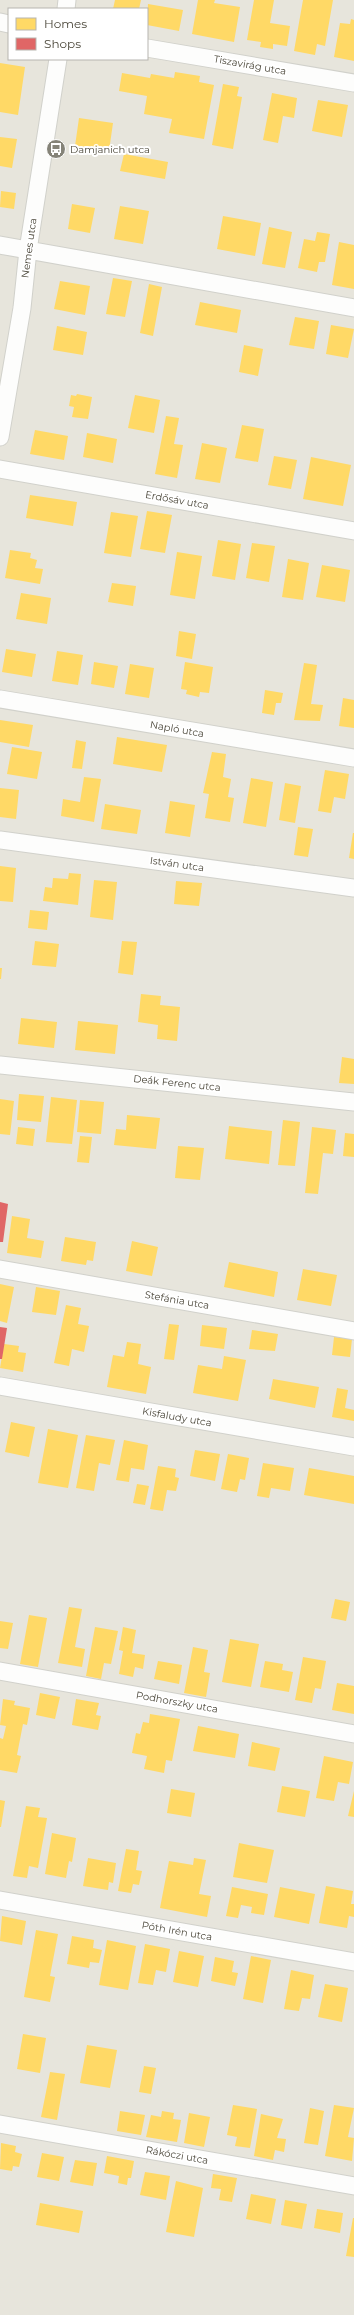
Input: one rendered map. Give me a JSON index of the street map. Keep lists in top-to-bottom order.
{
  "streets": {
    "street": [
      "Tiszavirág utca",
      "Nemes utca",
      "Erdősáv utca",
      "Napló utca",
      "István utca",
      "Deák Ferenc utca",
      "Stefánia utca",
      "Kisfaludy utca",
      "Podhorszky utca",
      "Póth Irén utca",
      "Rákóczi utca"
    ]
  },
  "places": {
    "bus stop": ["Damjanich utca"]
  },
  "legend": ["Homes", "Shops"]
}
